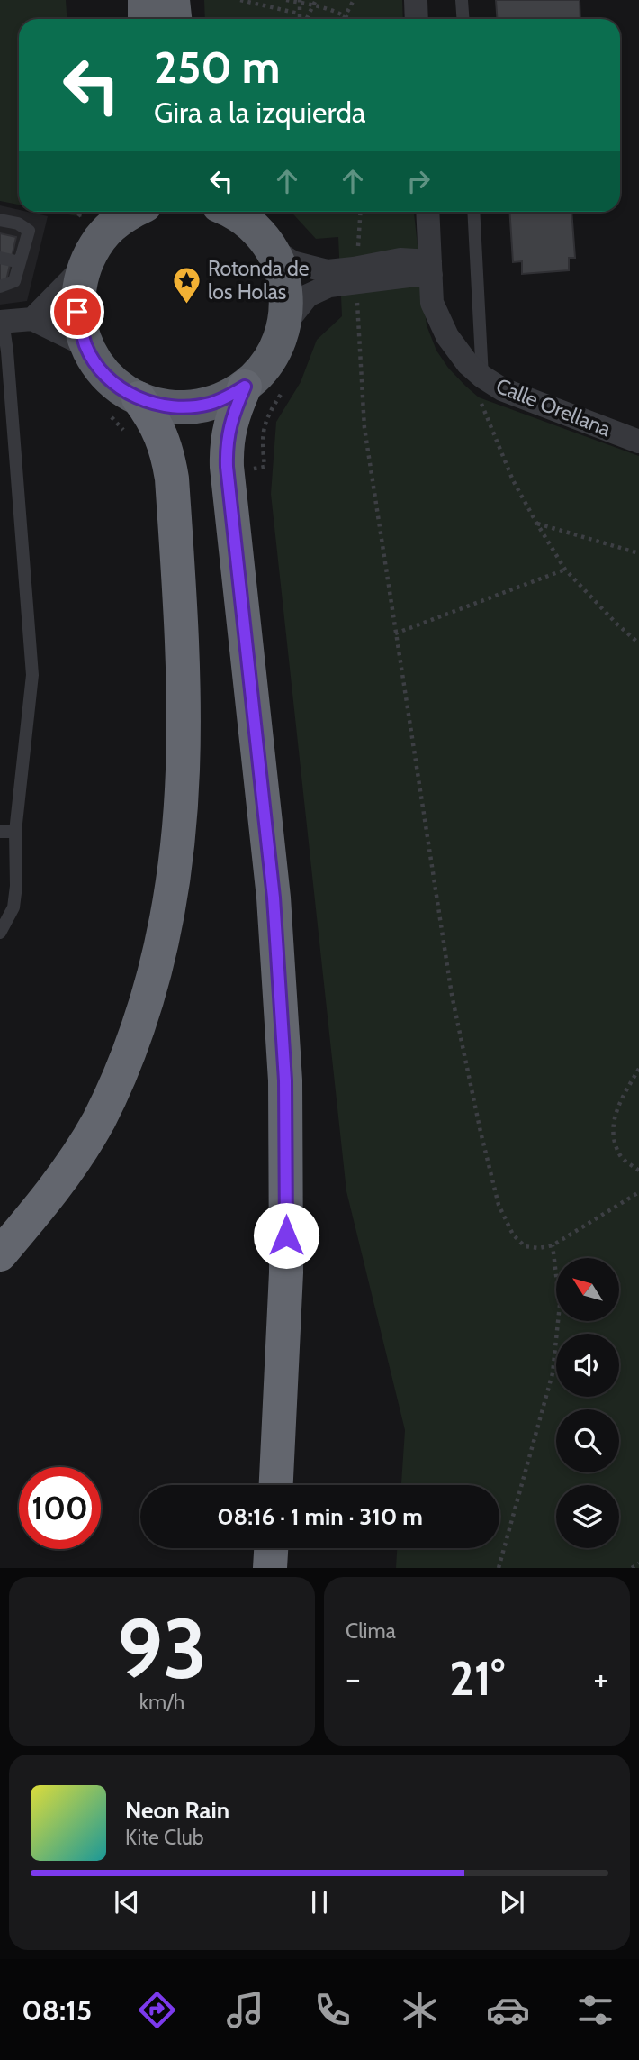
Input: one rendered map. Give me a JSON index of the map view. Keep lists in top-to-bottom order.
{
  "streets": {
    "street": ["Calle Orellana"]
  },
  "places": {
    "place": ["Rotonda de los Holas"]
  },
  "north": "top left",
  "page": {
    "turn": ["250 m", "Gira a la izquierda"],
    "limit": "100",
    "trip": "08:16 · 1 min · 310 m",
    "tile": [
      ["93", "km/h"],
      "Clima"
    ],
    "heat": ["−", "21°", "+"],
    "song": ["Neon Rain", "Kite Club"],
    "tabs": "08:15"
  }
}
